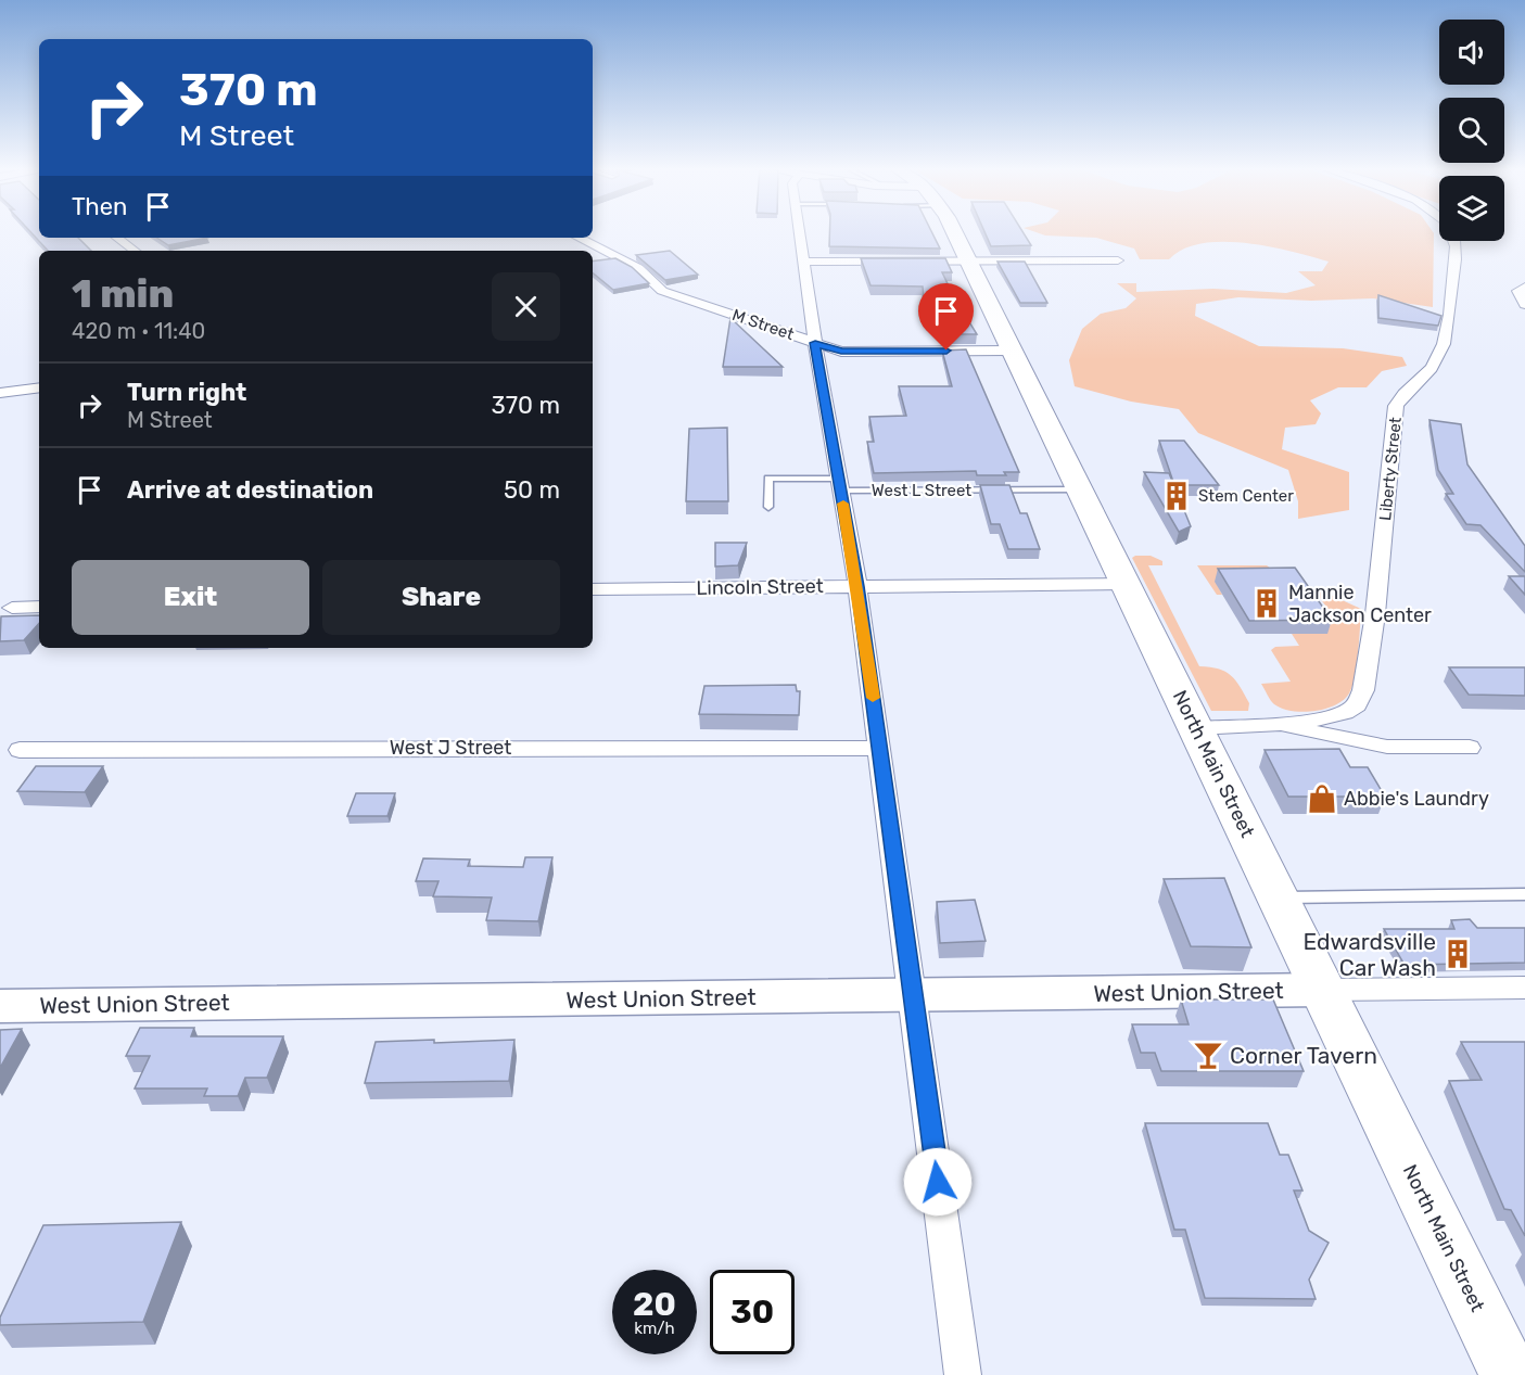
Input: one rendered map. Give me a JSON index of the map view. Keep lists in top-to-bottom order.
{
  "streets": {
    "main road": ["North Main Street"],
    "street": [
      "M Street",
      "Liberty Street",
      "Lincoln Street",
      "West J Street",
      "West Union Street"
    ],
    "lane": ["West L Street"]
  },
  "crossings": [
    ["M Street", "North Main Street"],
    ["Liberty Street", "North Main Street"],
    ["West L Street", "North Main Street"],
    ["Lincoln Street", "North Main Street"],
    ["North Main Street", "West Union Street"]
  ],
  "places": {
    "building": ["Stem Center", "Mannie Jackson Center", "Edwardsville Car Wash"],
    "shop": ["Abbie's Laundry"],
    "bar": ["Corner Tavern"]
  },
  "page": {
    "turn": ["370 m", "M Street"],
    "then": "Then",
    "heading": ["1 min", "420 m · 11:40"],
    "list": [
      {
        "name": "Turn right",
        "note": "M Street",
        "value": "370 m"
      },
      {
        "name": "Arrive at destination",
        "value": "50 m"
      }
    ],
    "buttons": ["Exit", "Share"],
    "speed": "20 km/h",
    "limit": "30"
  }
}
